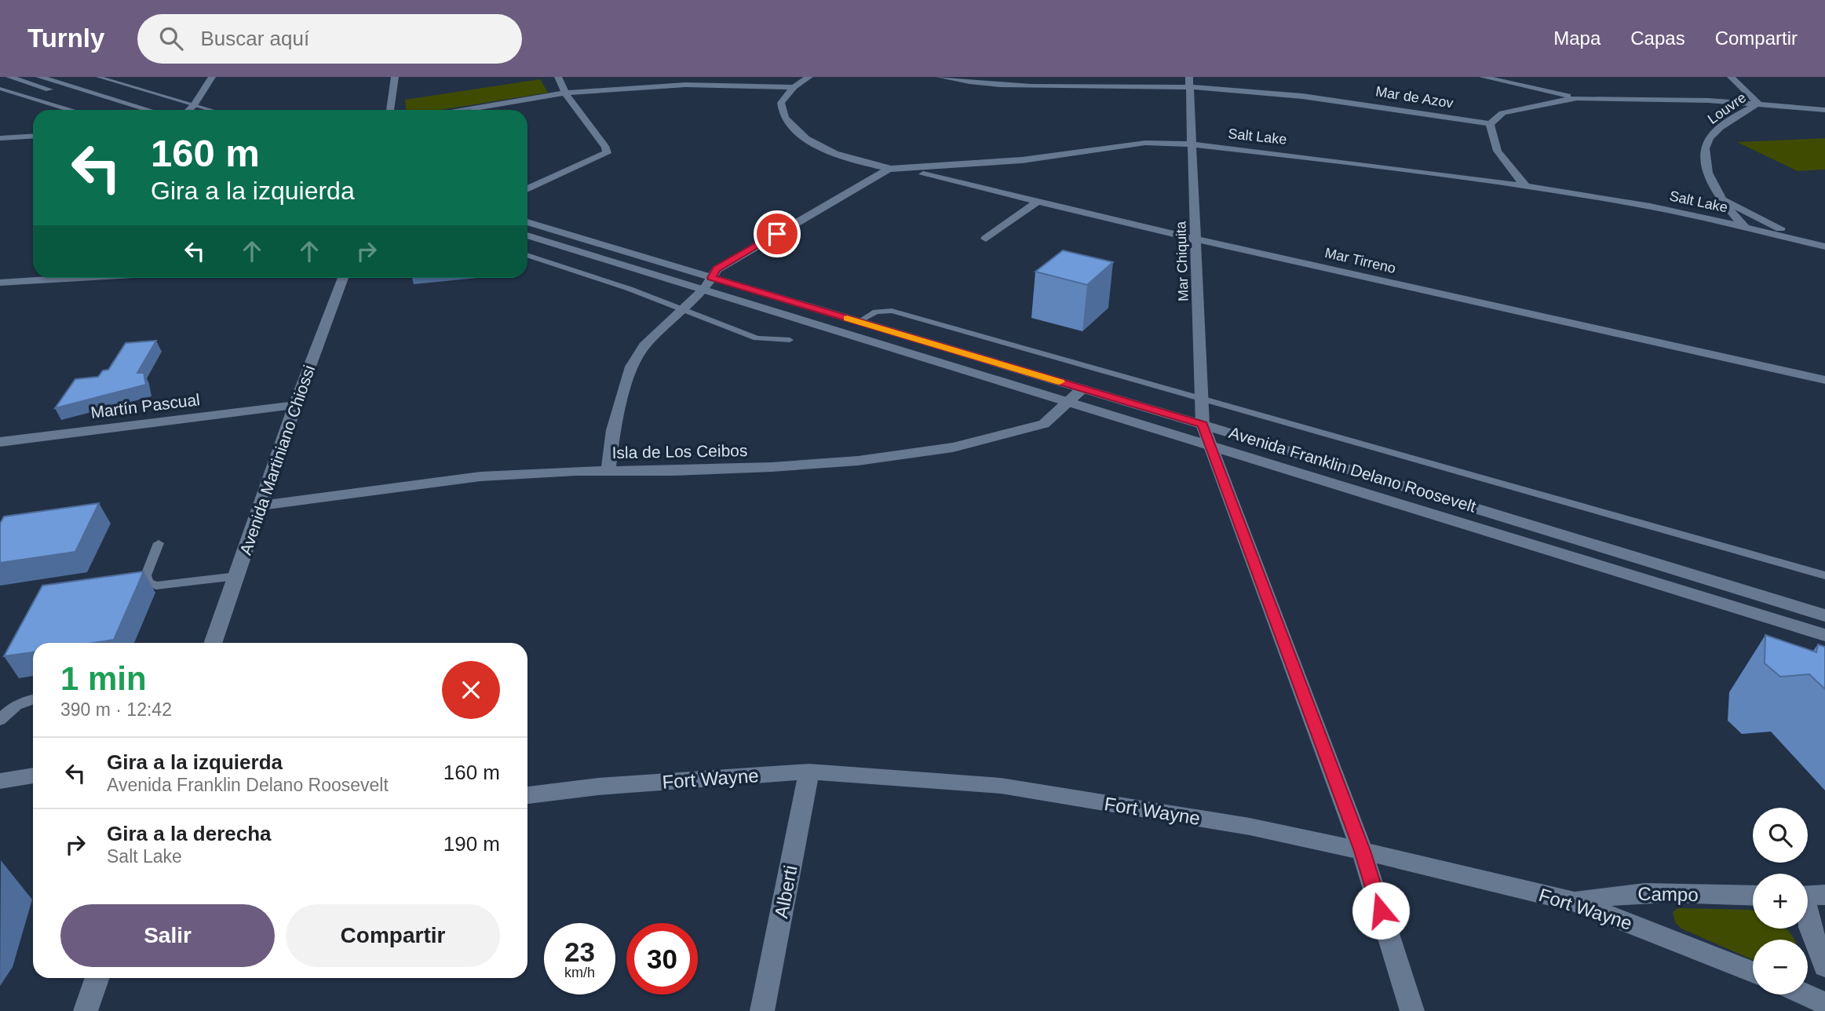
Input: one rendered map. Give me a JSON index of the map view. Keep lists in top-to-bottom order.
{
  "streets": {
    "street": [
      "Mar de Azov",
      "Louvre",
      "Salt Lake",
      "Mar Tirreno",
      "Mar Chiquita",
      "Martín Pascual",
      "Isla de Los Ceibos",
      "Avenida Martiniano Chiossi",
      "Avenida Franklin Delano Roosevelt",
      "Fort Wayne",
      "Alberti",
      "Campo"
    ]
  },
  "crossings": [
    ["Mar de Azov", "Mar Chiquita"],
    ["Louvre", "Salt Lake"],
    ["Salt Lake", "Mar Tirreno"],
    ["Salt Lake", "Mar Chiquita"],
    ["Salt Lake", "Isla de Los Ceibos"],
    ["Salt Lake", "Avenida Franklin Delano Roosevelt"],
    ["Mar Tirreno", "Mar Chiquita"],
    ["Mar Chiquita", "Avenida Franklin Delano Roosevelt"],
    ["Mar Chiquita", "Fort Wayne"],
    ["Martín Pascual", "Avenida Martiniano Chiossi"],
    ["Isla de Los Ceibos", "Avenida Martiniano Chiossi"],
    ["Isla de Los Ceibos", "Avenida Franklin Delano Roosevelt"],
    ["Fort Wayne", "Alberti"],
    ["Fort Wayne", "Campo"]
  ],
  "page": {
    "header": "Turnly",
    "search": "Buscar aquí",
    "nav": ["Mapa", "Capas", "Compartir"],
    "turn": ["160 m", "Gira a la izquierda"],
    "heading": ["1 min", "390 m · 12:42"],
    "list": [
      {
        "name": "Gira a la izquierda",
        "note": "Avenida Franklin Delano Roosevelt",
        "value": "160 m"
      },
      {
        "name": "Gira a la derecha",
        "note": "Salt Lake",
        "value": "190 m"
      }
    ],
    "map_buttons": ["+", "−"],
    "buttons": ["Salir", "Compartir"],
    "speed": "23 km/h",
    "limit": "30"
  }
}
